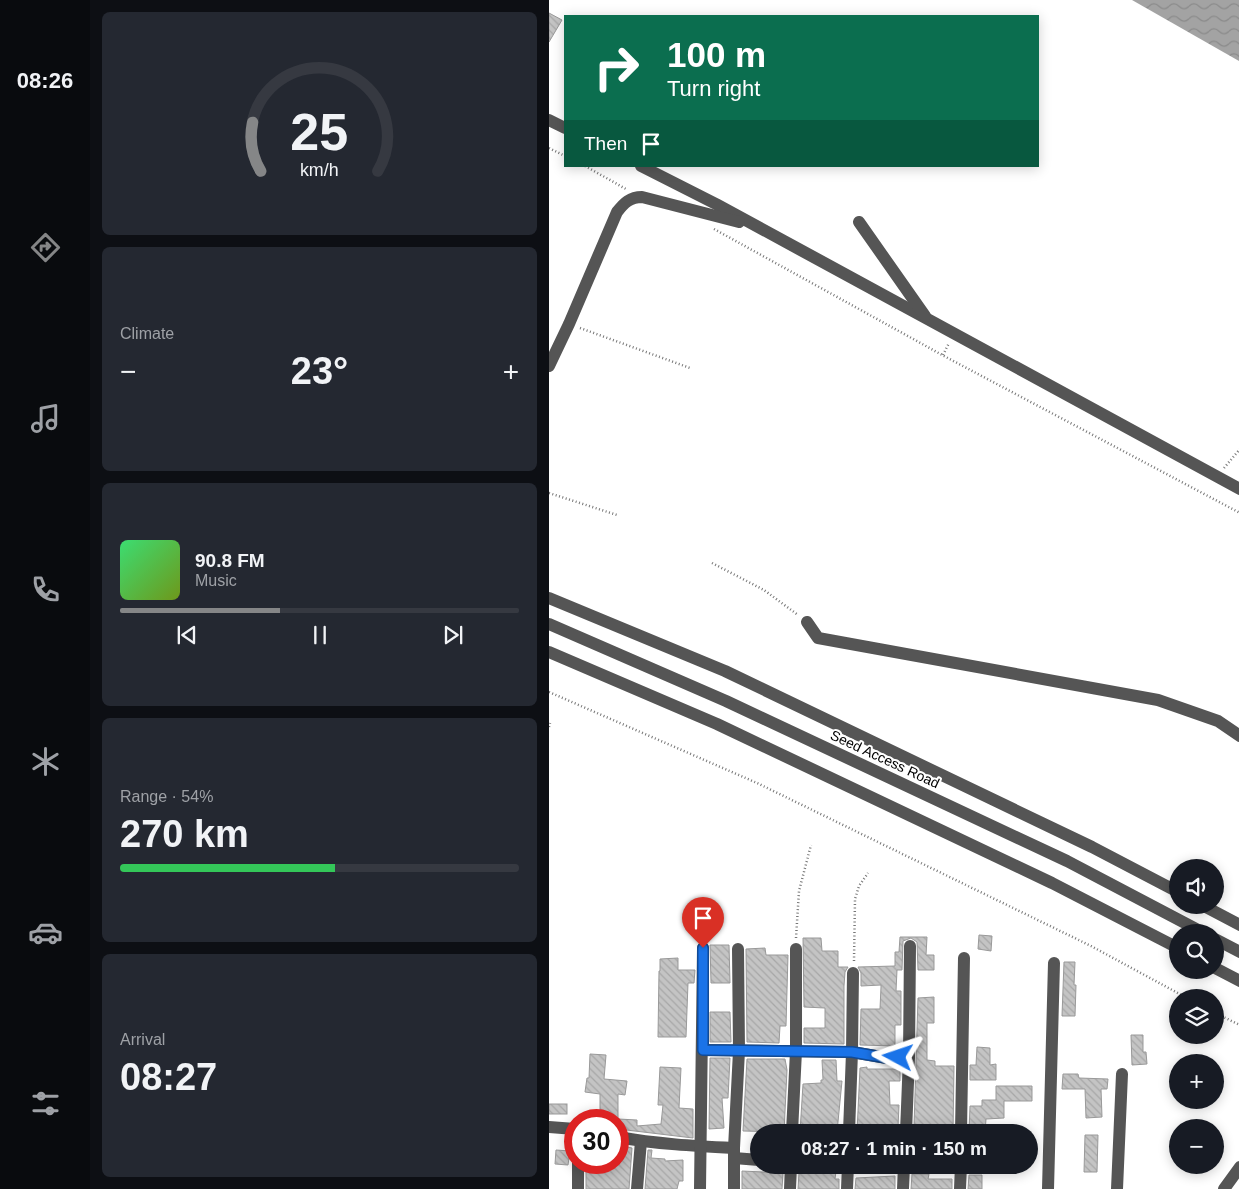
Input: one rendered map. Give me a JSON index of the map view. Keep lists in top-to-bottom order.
{
  "streets": {
    "street": ["Seed Access Road"]
  },
  "page": {
    "tabs": "08:26",
    "turn": ["100 m", "Turn right"],
    "then": "Then",
    "tile": [
      "Climate",
      ["Range · 54%", "270 km"],
      ["Arrival", "08:27"]
    ],
    "heat": ["−", "23°", "+"],
    "song": ["90.8 FM", "Music"],
    "map_buttons": ["+", "−"],
    "limit": "30",
    "trip": "08:27 · 1 min · 150 m",
    "gauge": ["25", "km/h"]
  }
}
